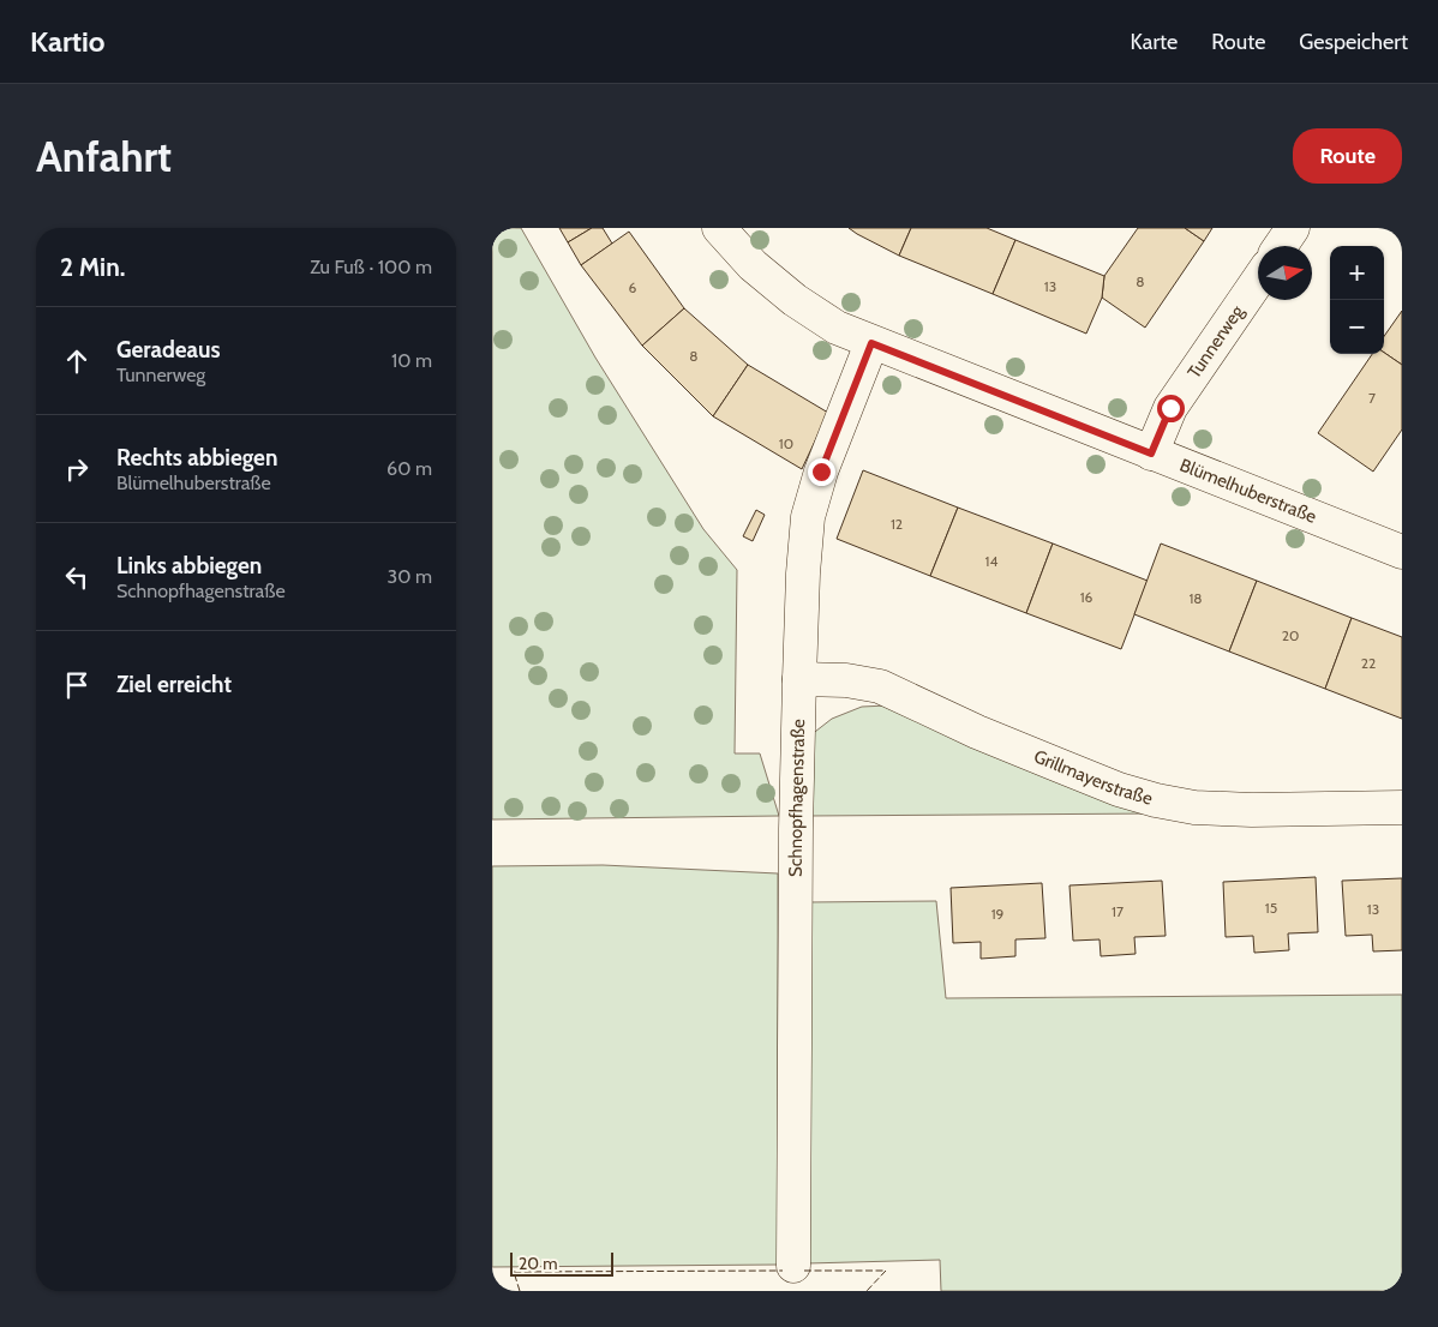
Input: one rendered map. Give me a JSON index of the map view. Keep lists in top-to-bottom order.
{
  "streets": {
    "street": [
      "Tunnerweg",
      "Blümelhuberstraße",
      "Grillmayerstraße",
      "Schnopfhagenstraße"
    ]
  },
  "crossings": [
    ["Tunnerweg", "Blümelhuberstraße"],
    ["Blümelhuberstraße", "Schnopfhagenstraße"],
    ["Grillmayerstraße", "Schnopfhagenstraße"]
  ],
  "house_numbers": [
    "8",
    "13",
    "6",
    "8",
    "7",
    "10",
    "12",
    "14",
    "16",
    "18",
    "20",
    "22",
    "15",
    "13",
    "17",
    "19"
  ],
  "scale_bar": "20 m",
  "north": "right",
  "page": {
    "header": "Kartio",
    "nav": ["Karte", "Route", "Gespeichert"],
    "buttons": "Route",
    "title": "Anfahrt",
    "heading": ["2 Min.", "Zu Fuß · 100 m"],
    "map_buttons": ["+", "−"],
    "list": [
      ["Geradeaus", "Tunnerweg", "10 m"],
      ["Rechts abbiegen", "Blümelhuberstraße", "60 m"],
      ["Links abbiegen", "Schnopfhagenstraße", "30 m"],
      "Ziel erreicht"
    ],
    "scale": "20 m"
  }
}
